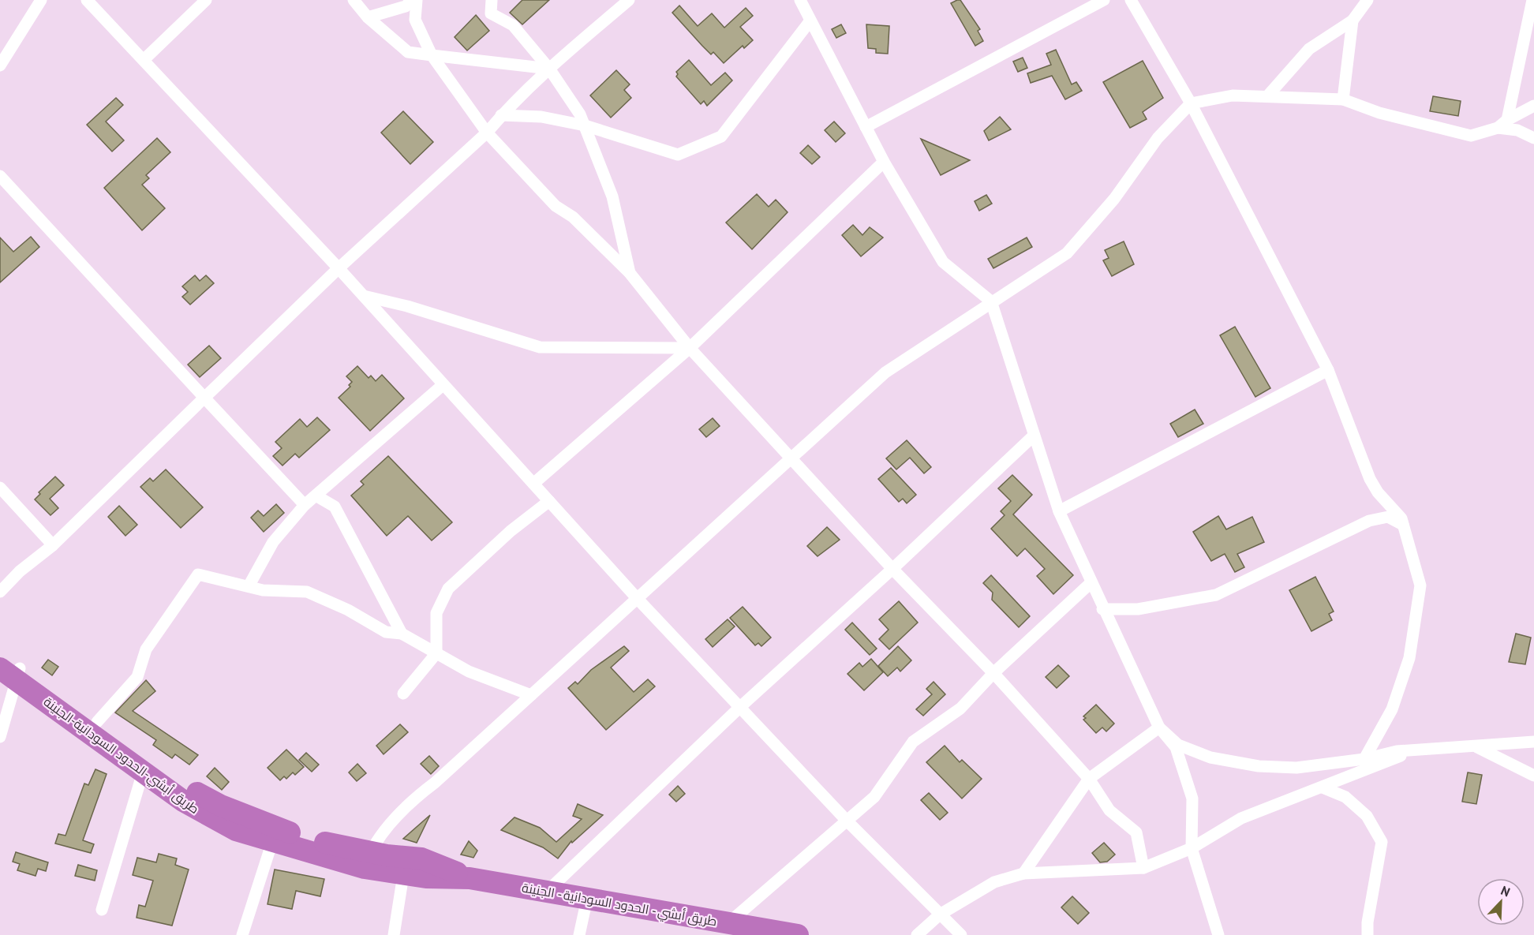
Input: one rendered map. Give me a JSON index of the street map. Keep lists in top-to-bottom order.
{
  "streets": {
    "highway": ["طريق أبشي-الحدود السودانية-الجنينة", "طريق أبشي - الحدود السودانية - الجنينة"]
  },
  "crossings": [
    ["طريق أبشي-الحدود السودانية-الجنينة", "طريق أبشي - الحدود السودانية - الجنينة"]
  ],
  "north": "top right"
}
